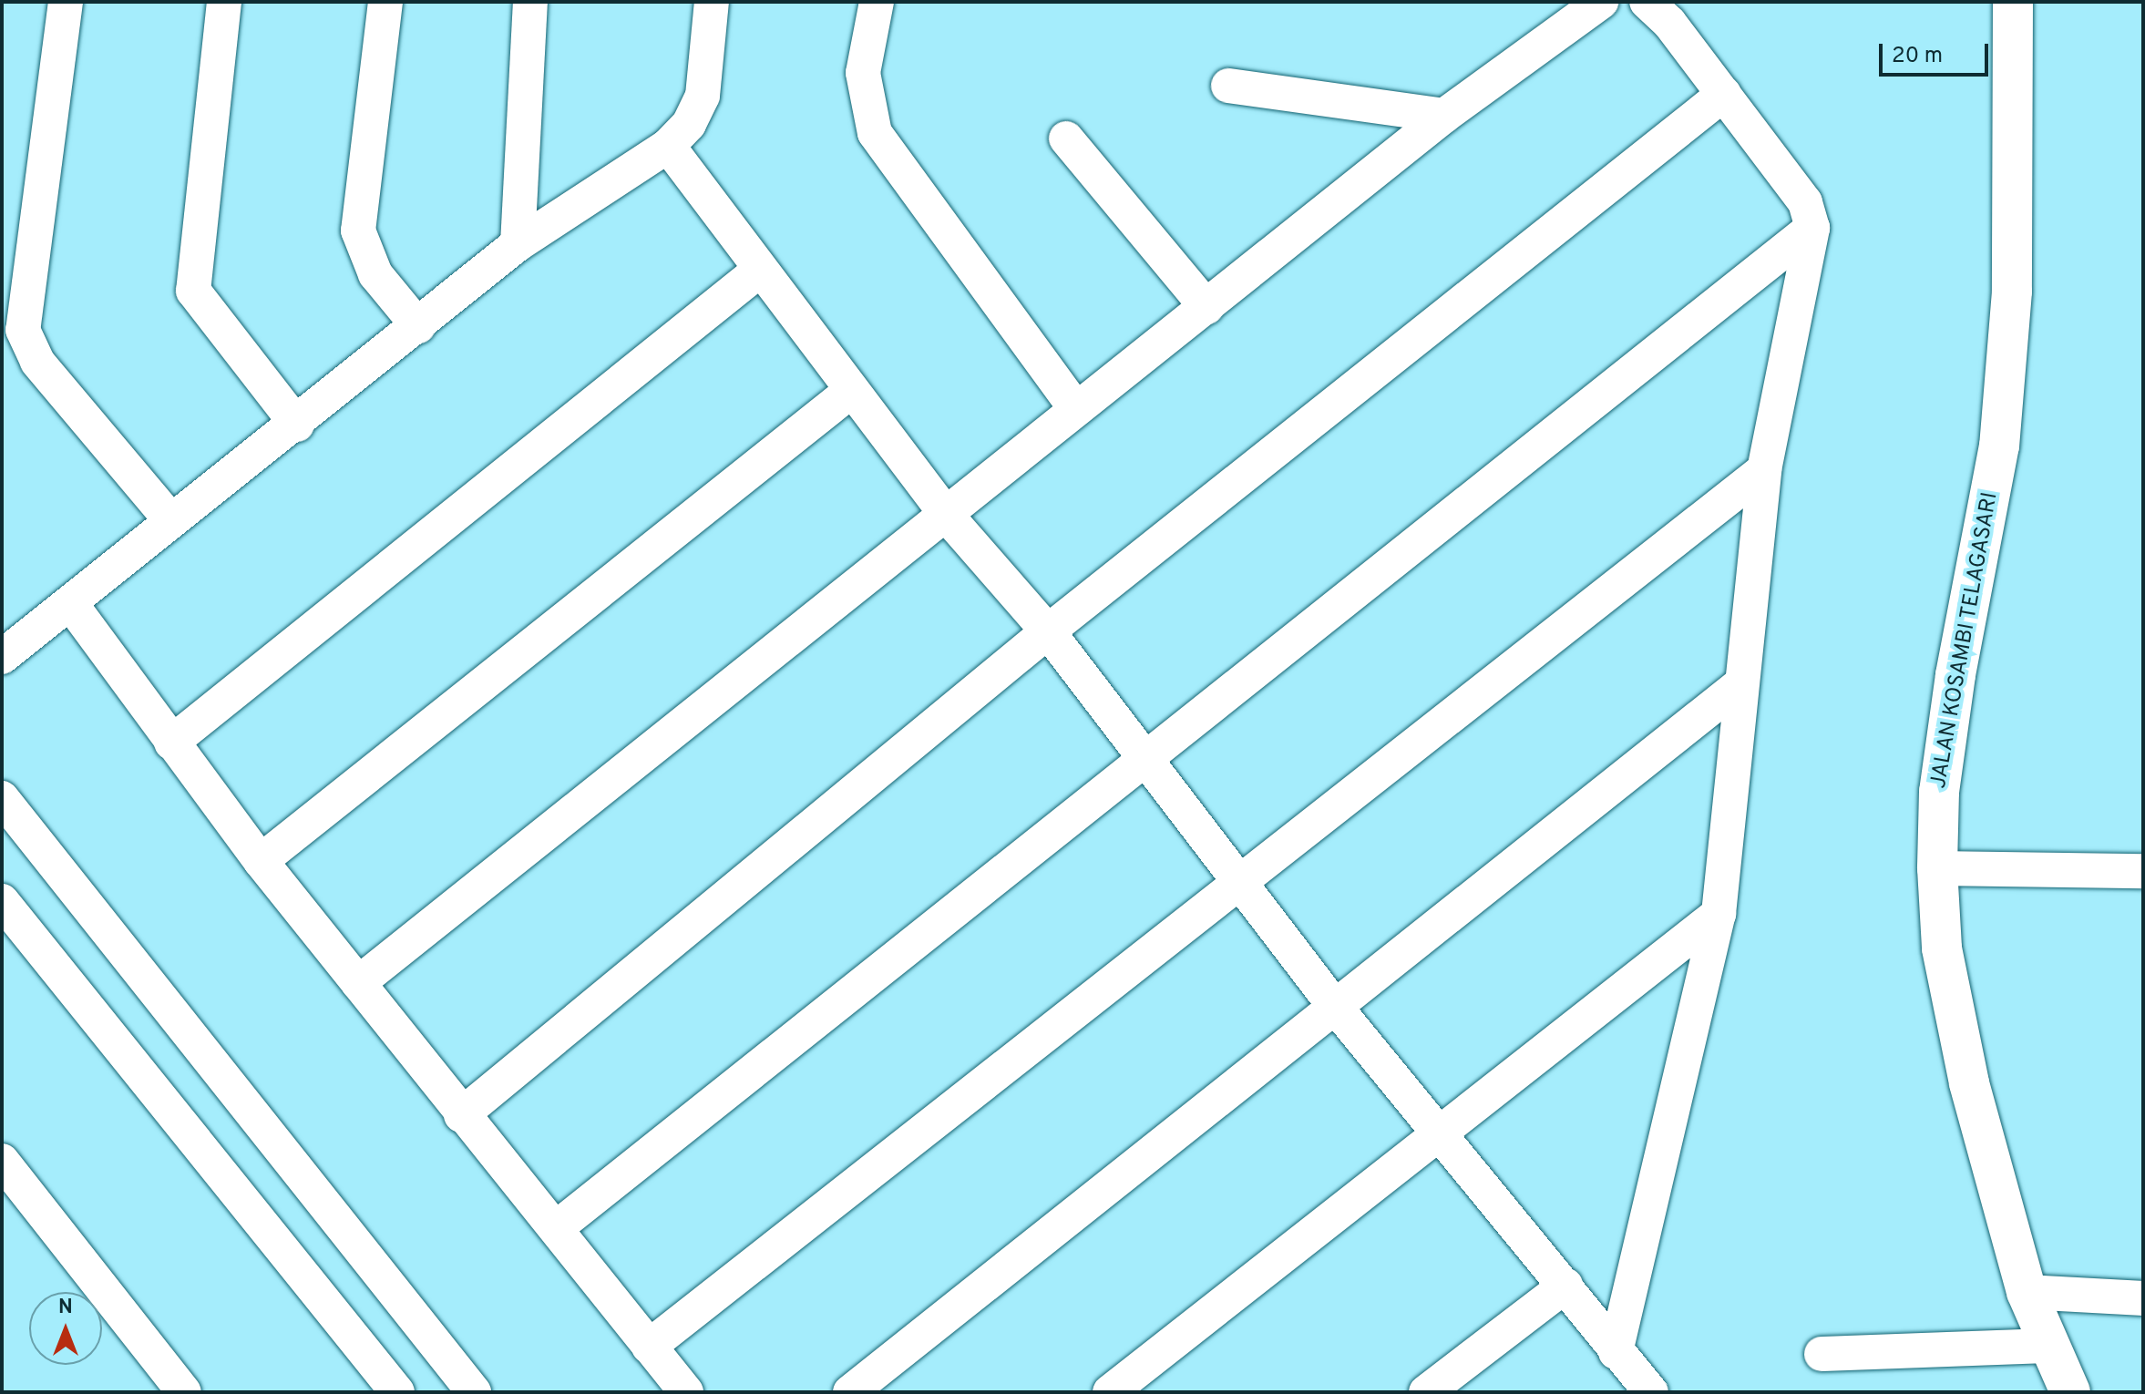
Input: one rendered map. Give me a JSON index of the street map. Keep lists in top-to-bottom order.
{
  "streets": {
    "main road": ["JALAN KOSAMBI TELAGASARI"]
  },
  "scale_bar": "20 m",
  "north": "top"
}
